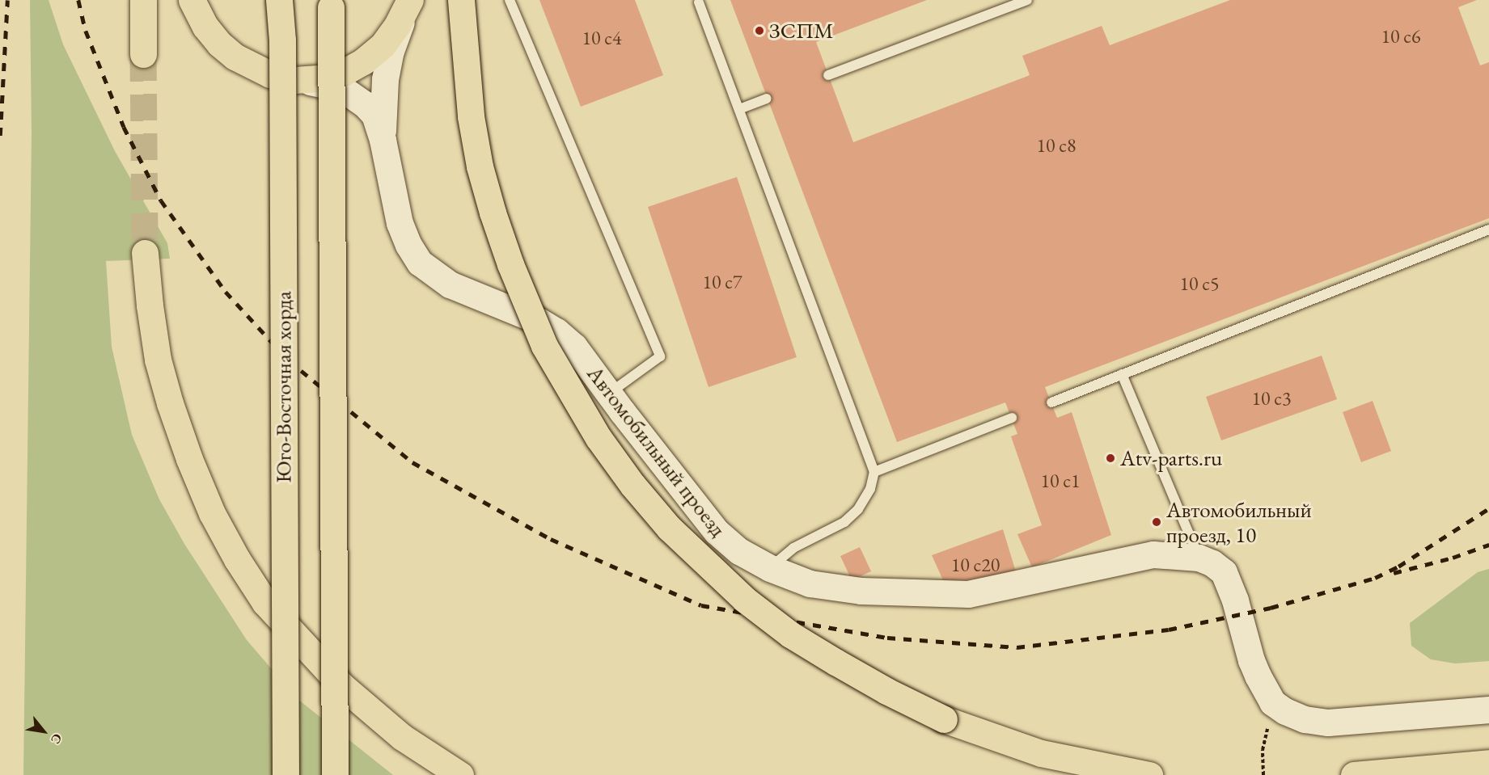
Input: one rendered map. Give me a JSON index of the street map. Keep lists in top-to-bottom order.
{
  "streets": {
    "main road": ["Юго-Восточная хорда"],
    "street": ["Автомобильный проезд"]
  },
  "places": ["ЗСПМ", "Atv-parts.ru", "Автомобильный проезд, 10"],
  "house_numbers": [
    "10 с6",
    "10 с4",
    "10 с8",
    "10 с7",
    "10 с5",
    "10 с3",
    "10 с1",
    "10 c20"
  ],
  "north": "bottom right"
}
